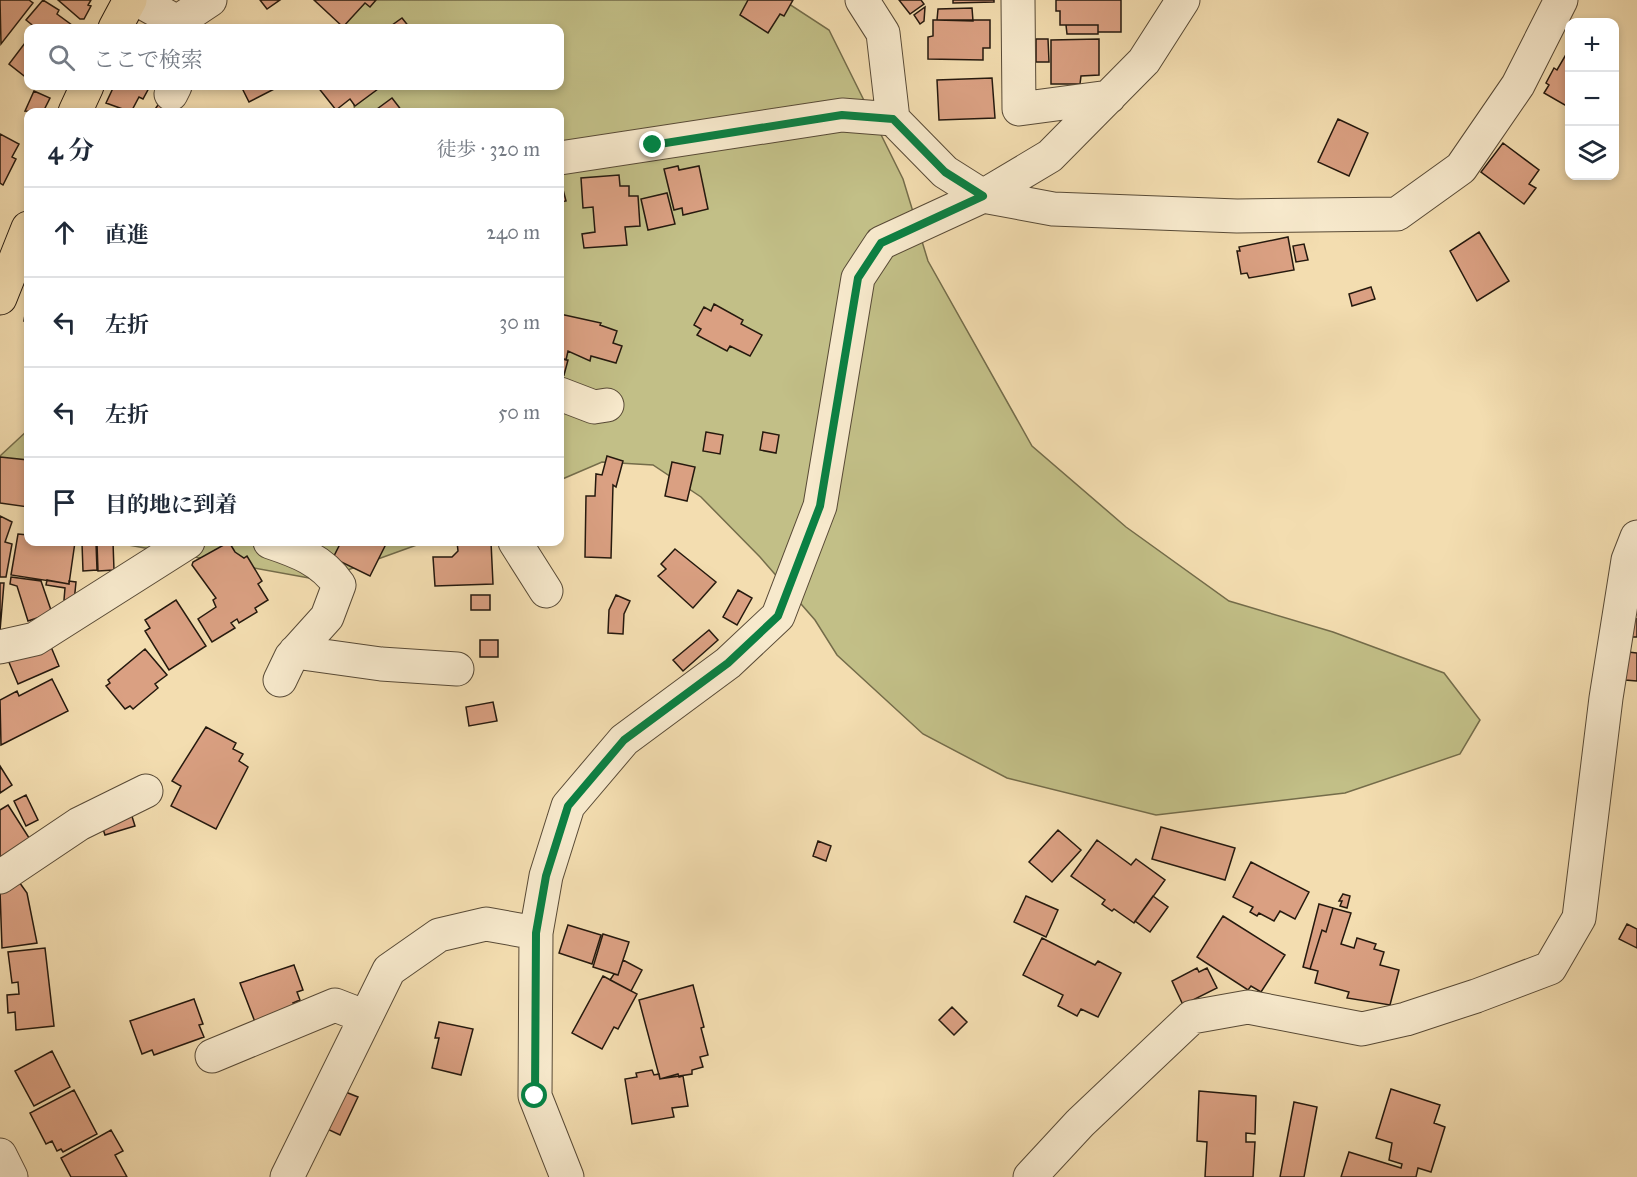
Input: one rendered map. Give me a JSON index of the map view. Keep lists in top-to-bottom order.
{
  "page": {
    "map_buttons": ["+", "−"],
    "search": "ここで検索",
    "heading": ["4 分", "徒歩 · 320 m"],
    "list": [
      ["直進", "240 m"],
      ["左折", "30 m"],
      ["左折", "50 m"],
      "目的地に到着"
    ]
  }
}
